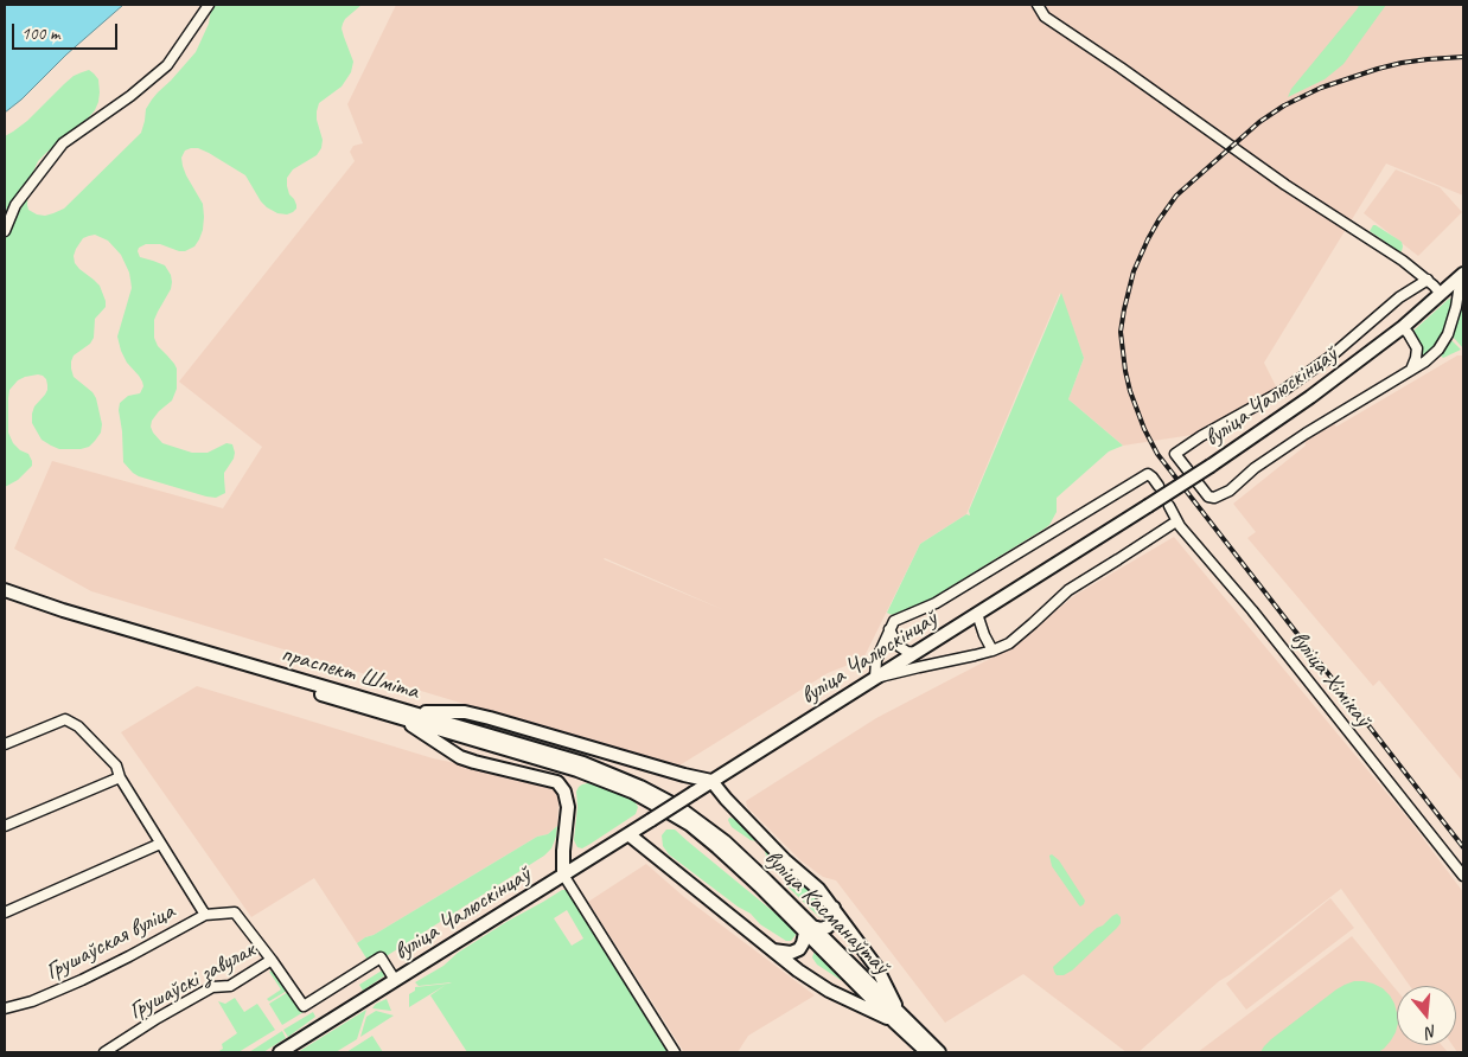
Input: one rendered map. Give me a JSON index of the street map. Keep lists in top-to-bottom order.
{
  "streets": {
    "main road": ["вуліца Чалюскінцаў", "праспект Шміта", "вуліца Касманаўтаў"],
    "street": ["вуліца Хімікаў", "Грушаўская вуліца", "Грушаўскі завулак"]
  },
  "crossings": [
    ["вуліца Чалюскінцаў", "Грушаўскі завулак"],
    ["праспект Шміта", "вуліца Касманаўтаў"],
    ["Грушаўская вуліца", "Грушаўскі завулак"]
  ],
  "scale_bar": "100 m",
  "north": "bottom"
}
